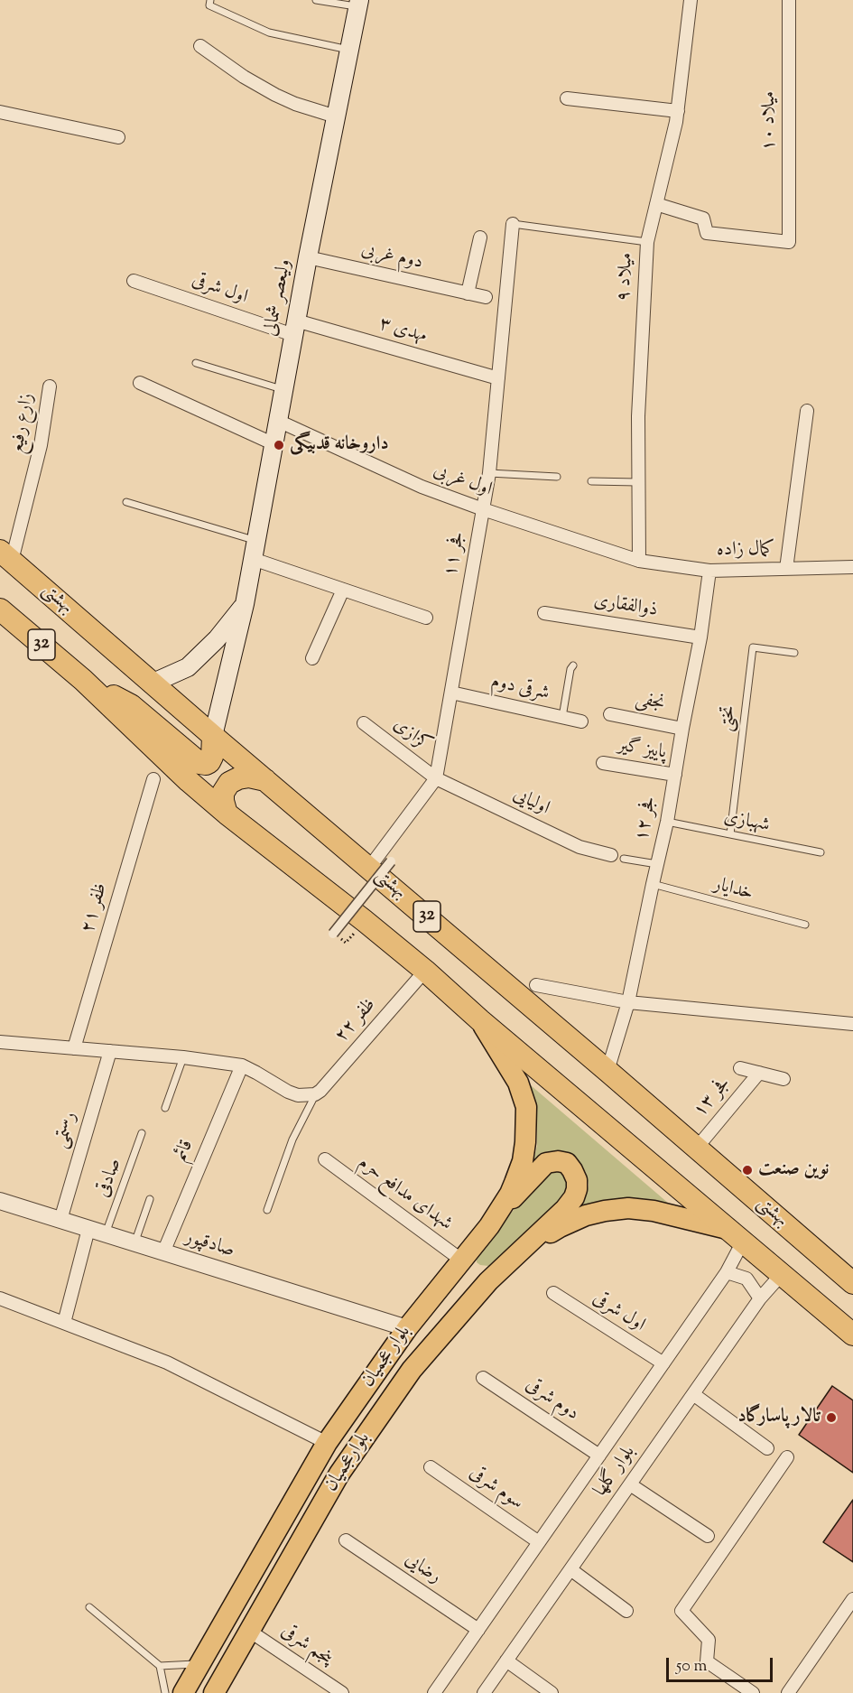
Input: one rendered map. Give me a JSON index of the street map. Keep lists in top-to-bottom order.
{
  "streets": {
    "highway": ["بهشتی", "32"],
    "main road": ["ولیعصر شمالی", "بلوار عجمیان", "بلوارعجمیان"],
    "street": [
      "میلاد ۱۰",
      "دوم غربی",
      "میلاد ۹",
      "اول شرقی",
      "مهدی ۳",
      "زارع رفیع",
      "اول غربی",
      "کمال زاده",
      "فجر ۱۱",
      "ذوالفقاری",
      "شرقی دوم",
      "نجفی",
      "کزازی",
      "پاییز گیر",
      "اولیایی",
      "فجر ۱۲",
      "ظفر ۲۱",
      "ظفر ۲۲",
      "فجر ۱۳",
      "رستمی",
      "قائم",
      "شهدای مدافع حرم",
      "صادقپور",
      "دوم شرقی",
      "بلوار گلها",
      "سوم شرقی",
      "رضایی",
      "پنجم شرقی"
    ],
    "lane": [
      "تختی",
      "شهبازی",
      "خدایار",
      "صادقی"
    ]
  },
  "crossings": [
    ["میلاد ۱۰", "میلاد ۹"],
    ["دوم غربی", "ولیعصر شمالی"],
    ["میلاد ۹", "اول غربی"],
    ["میلاد ۹", "کمال زاده"],
    ["اول شرقی", "ولیعصر شمالی"],
    ["اول شرقی", "مهدی ۳"],
    ["اول شرقی", "بلوار گلها"],
    ["ولیعصر شمالی", "مهدی ۳"],
    ["ولیعصر شمالی", "اول غربی"],
    ["ولیعصر شمالی", "بهشتی"],
    ["مهدی ۳", "فجر ۱۱"],
    ["زارع رفیع", "بهشتی"],
    ["اول غربی", "کمال زاده"],
    ["اول غربی", "فجر ۱۱"],
    ["کمال زاده", "فجر ۱۲"],
    ["فجر ۱۱", "بهشتی"],
    ["فجر ۱۱", "شرقی دوم"],
    ["فجر ۱۱", "کزازی"],
    ["فجر ۱۱", "اولیایی"],
    ["بهشتی", "فجر ۱۲"],
    ["بهشتی", "فجر ۱۳"],
    ["ذوالفقاری", "فجر ۱۲"],
    ["32", "ظفر ۲۲"],
    ["32", "بلوار عجمیان"],
    ["32", "بلوار گلها"],
    ["نجفی", "فجر ۱۲"],
    ["تختی", "شهبازی"],
    ["کزازی", "اولیایی"],
    ["پاییز گیر", "فجر ۱۲"],
    ["فجر ۱۲", "شهبازی"],
    ["فجر ۱۲", "خدایار"],
    ["رستمی", "صادقپور"],
    ["قائم", "صادقپور"],
    ["صادقی", "صادقپور"],
    ["شهدای مدافع حرم", "بلوار عجمیان"],
    ["صادقپور", "بلوار عجمیان"],
    ["دوم شرقی", "بلوار گلها"],
    ["بلوارعجمیان", "پنجم شرقی"],
    ["بلوار گلها", "سوم شرقی"],
    ["بلوار گلها", "رضایی"]
  ],
  "places": ["داروخانه قدبیگی", "نوین صنعت", "تالار پاسارگاد"],
  "scale_bar": "50 m"
}
